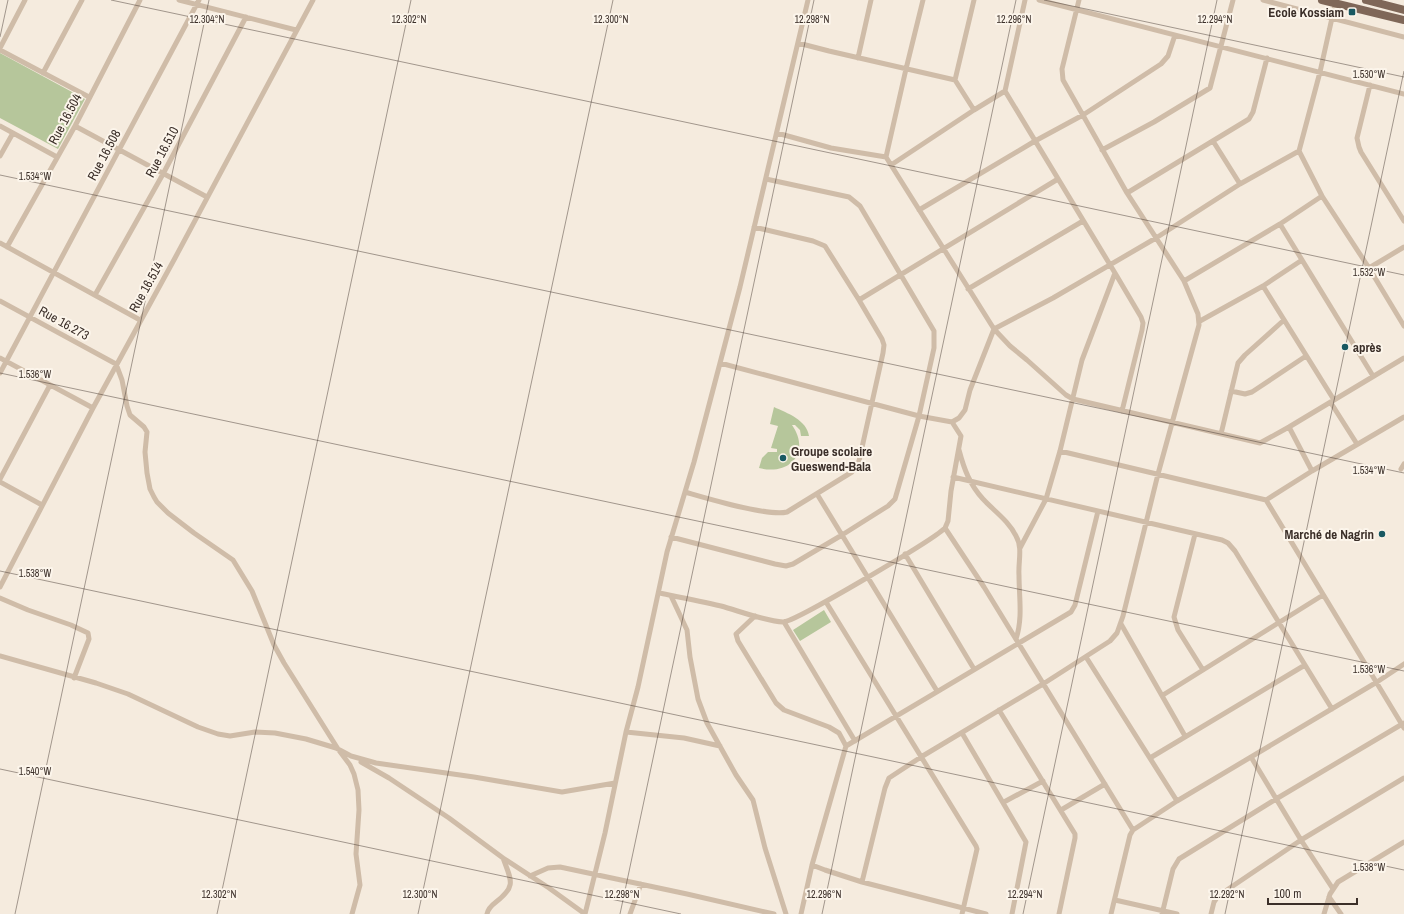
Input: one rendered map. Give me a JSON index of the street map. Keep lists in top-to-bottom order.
{
  "streets": {
    "street": [
      "Rue 16.504",
      "Rue 16.510",
      "Rue 16.508",
      "Rue 16.514",
      "Rue 16.273"
    ]
  },
  "crossings": [
    ["Rue 16.508", "Rue 16.273"],
    ["Rue 16.514", "Rue 16.273"]
  ],
  "places": {
    "transit": ["Ecole Kossiam"],
    "other": ["après", "Groupe scolaire Gueswend-Bala", "Marché de Nagrin"]
  },
  "scale_bar": "100 m",
  "coordinates": [
    "12.304°N",
    "12.302°N",
    "12.300°N",
    "12.298°N",
    "12.296°N",
    "12.294°N",
    "1.530°W",
    "1.534°W",
    "1.532°W",
    "1.536°W",
    "1.538°W",
    "1.540°W",
    "12.292°N"
  ]
}
